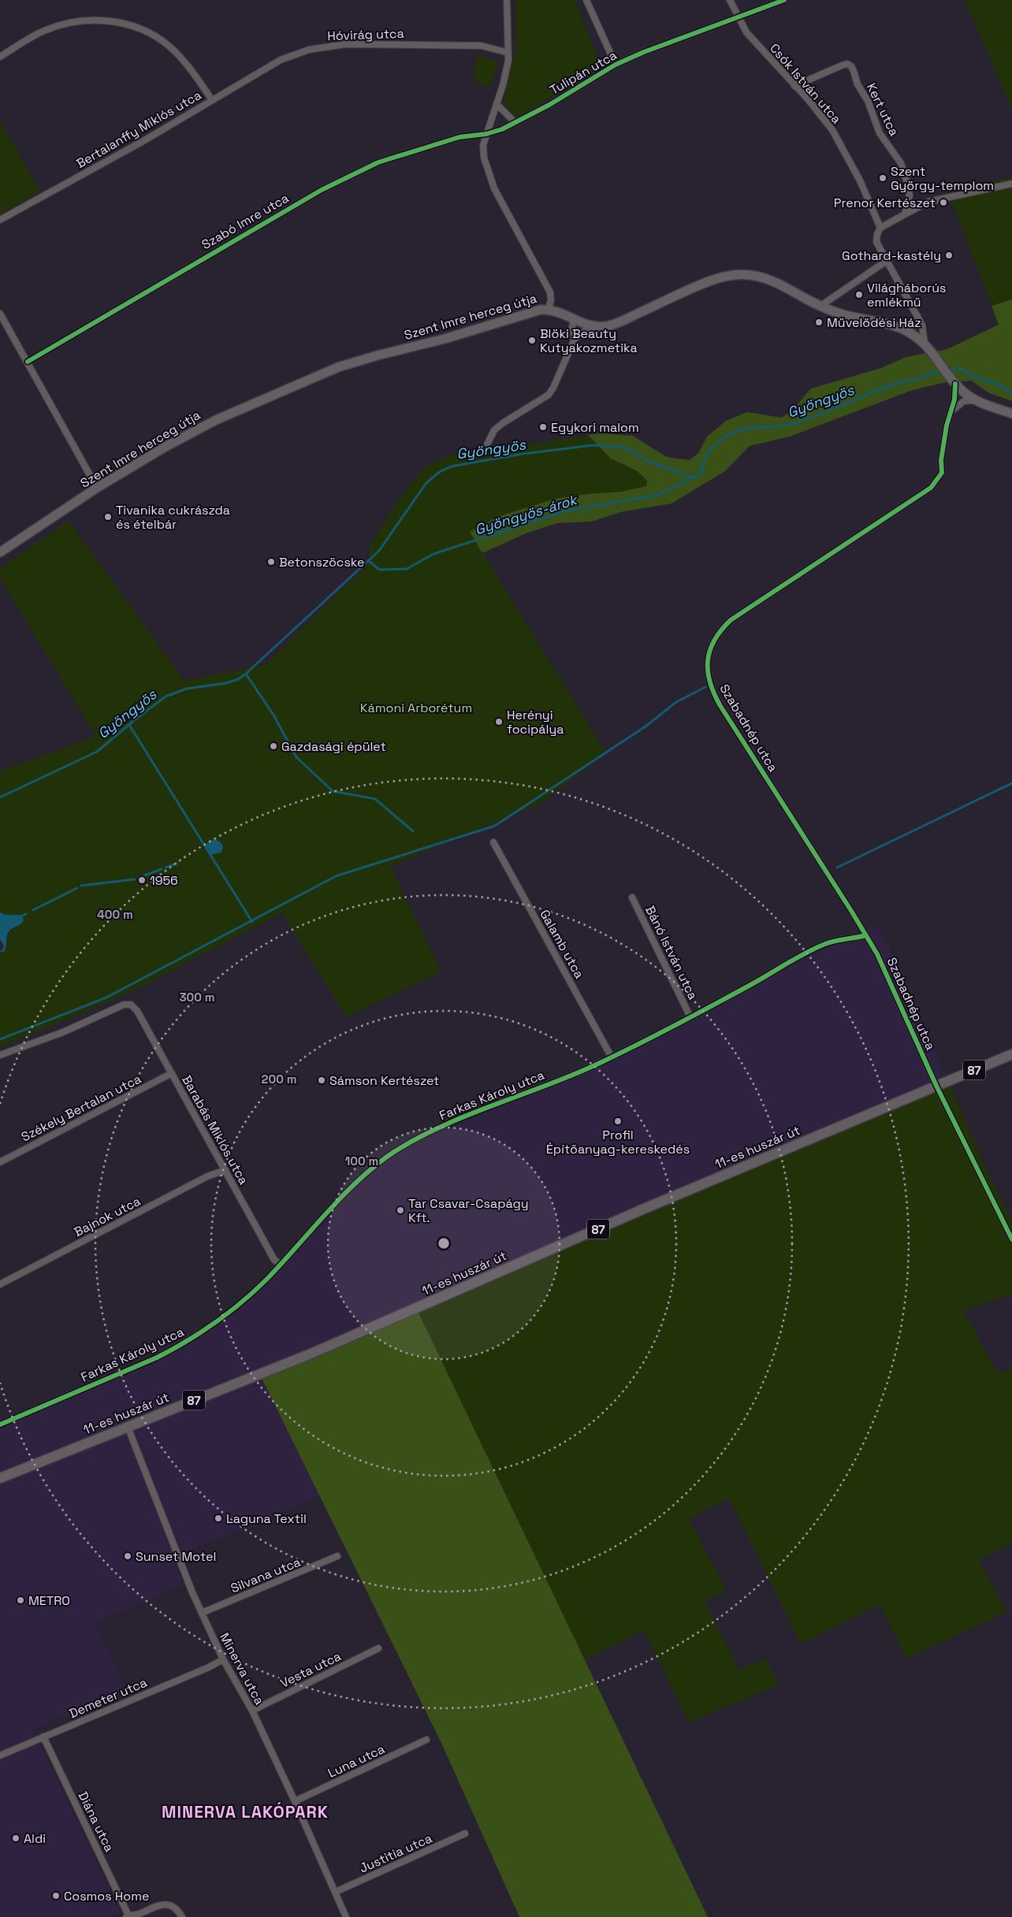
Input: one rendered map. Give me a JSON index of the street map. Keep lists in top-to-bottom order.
{
  "streets": {
    "main road": ["Szent Imre herceg útja", "87", "11-es huszár út"],
    "street": [
      "Hóvirág utca",
      "Tulipán utca",
      "Csók István utca",
      "Kert utca",
      "Bertalanffy Miklós utca",
      "Szabó Imre utca",
      "Szabadnép utca",
      "Galamb utca",
      "Bánó István utca",
      "Farkas Károly utca",
      "Székely Bertalan utca",
      "Barabás Miklós utca",
      "Bajnok utca",
      "Silvana utca",
      "Minerva utca",
      "Vesta utca",
      "Demeter utca",
      "Luna utca",
      "Diána utca",
      "Justitia utca"
    ]
  },
  "crossings": [
    ["Hóvirág utca", "Bertalanffy Miklós utca"],
    ["Tulipán utca", "Csók István utca"],
    ["Tulipán utca", "Szabó Imre utca"],
    ["Csók István utca", "Kert utca"],
    ["Szent Imre herceg útja", "Szabadnép utca"],
    ["Szabadnép utca", "87"],
    ["Szabadnép utca", "Farkas Károly utca"],
    ["Szabadnép utca", "11-es huszár út"],
    ["Galamb utca", "Farkas Károly utca"],
    ["Bánó István utca", "Farkas Károly utca"],
    ["87", "11-es huszár út"],
    ["Farkas Károly utca", "Barabás Miklós utca"],
    ["Székely Bertalan utca", "Barabás Miklós utca"],
    ["Barabás Miklós utca", "Bajnok utca"],
    ["11-es huszár út", "Minerva utca"],
    ["Silvana utca", "Minerva utca"],
    ["Minerva utca", "Vesta utca"],
    ["Minerva utca", "Demeter utca"],
    ["Minerva utca", "Luna utca"],
    ["Minerva utca", "Justitia utca"],
    ["Demeter utca", "Diána utca"]
  ],
  "districts": ["MINERVA LAKÓPARK"],
  "water": ["Gyöngyös", "Gyöngyös-árok"],
  "parks": ["Kámoni Arborétum"],
  "places": [
    "Szent György-templom",
    "Prenor Kertészet",
    "Gothard-kastély",
    "Világháborús emlékmű",
    "Művelődési Ház",
    "Blöki Beauty Kutyakozmetika",
    "Egykori malom",
    "Tivanika cukrászda és ételbár",
    "Betonszöcske",
    "Herényi focipálya",
    "Gazdasági épület",
    "1956",
    "Sámson Kertészet",
    "Profil Építőanyag-kereskedés",
    "Tar Csavar-Csapágy Kft.",
    "Laguna Textil",
    "Sunset Motel",
    "METRO",
    "Aldi",
    "Cosmos Home"
  ],
  "rings": [
    "400 m",
    "300 m",
    "200 m",
    "100 m"
  ]
}
